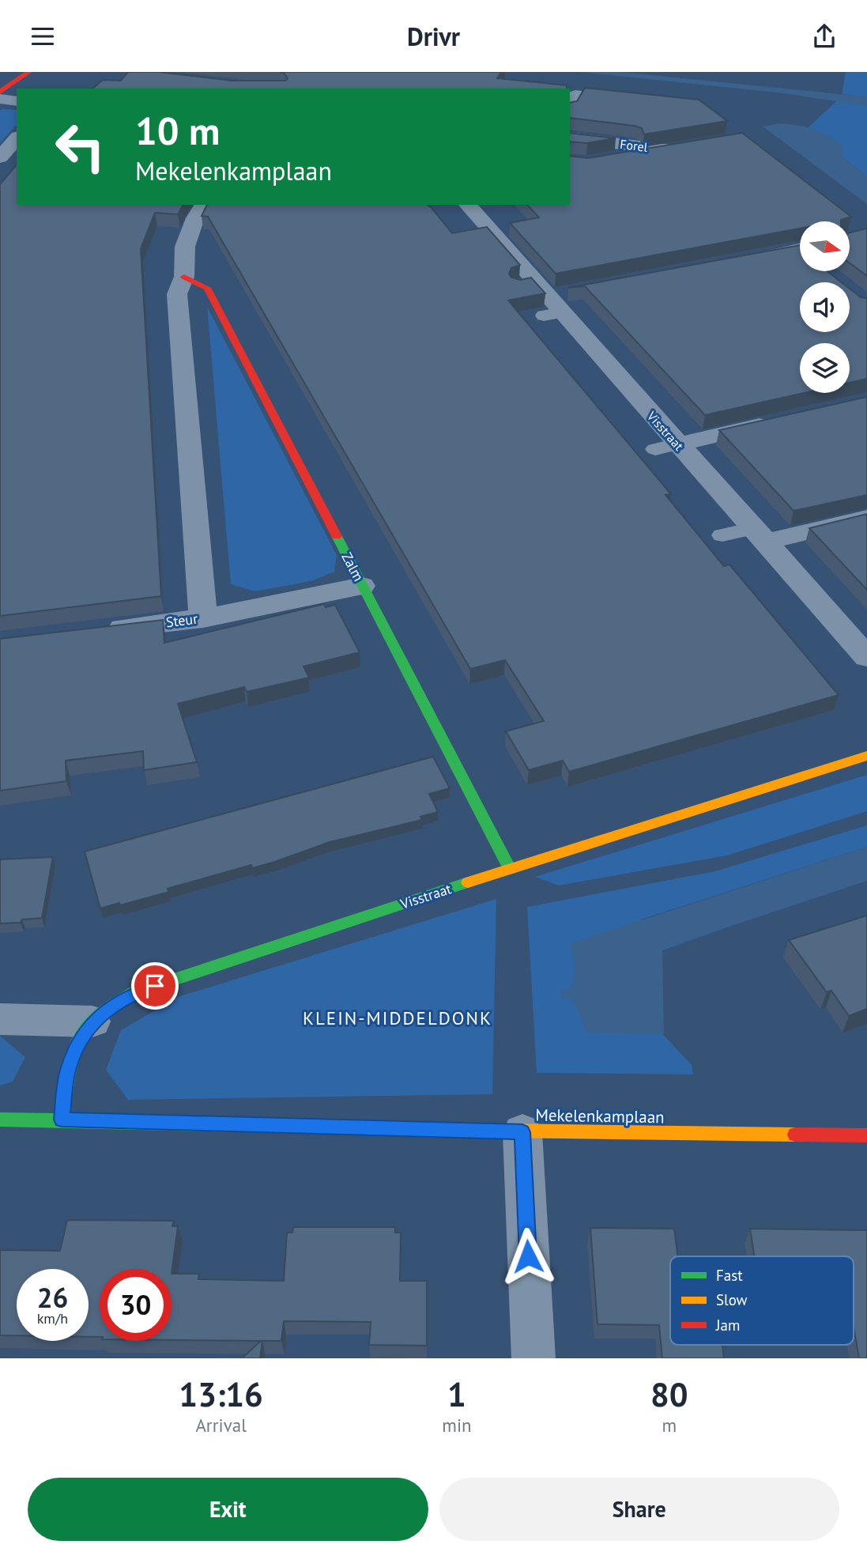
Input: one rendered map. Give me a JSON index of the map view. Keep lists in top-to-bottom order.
{
  "streets": {
    "street": [
      "Forel",
      "Visstraat",
      "Zalm",
      "Steur",
      "Mekelenkamplaan"
    ]
  },
  "crossings": [
    ["Visstraat", "Zalm"],
    ["Visstraat", "Mekelenkamplaan"],
    ["Zalm", "Steur"]
  ],
  "districts": ["KLEIN-MIDDELDONK"],
  "legend": ["Fast", "Slow", "Jam"],
  "north": "right",
  "page": {
    "header": "Drivr",
    "turn": ["10 m", "Mekelenkamplaan"],
    "speed": "26 km/h",
    "limit": "30",
    "eta": [
      "13:16",
      "Arrival",
      "1",
      "min",
      "80",
      "m"
    ],
    "buttons": ["Exit", "Share"]
  }
}
